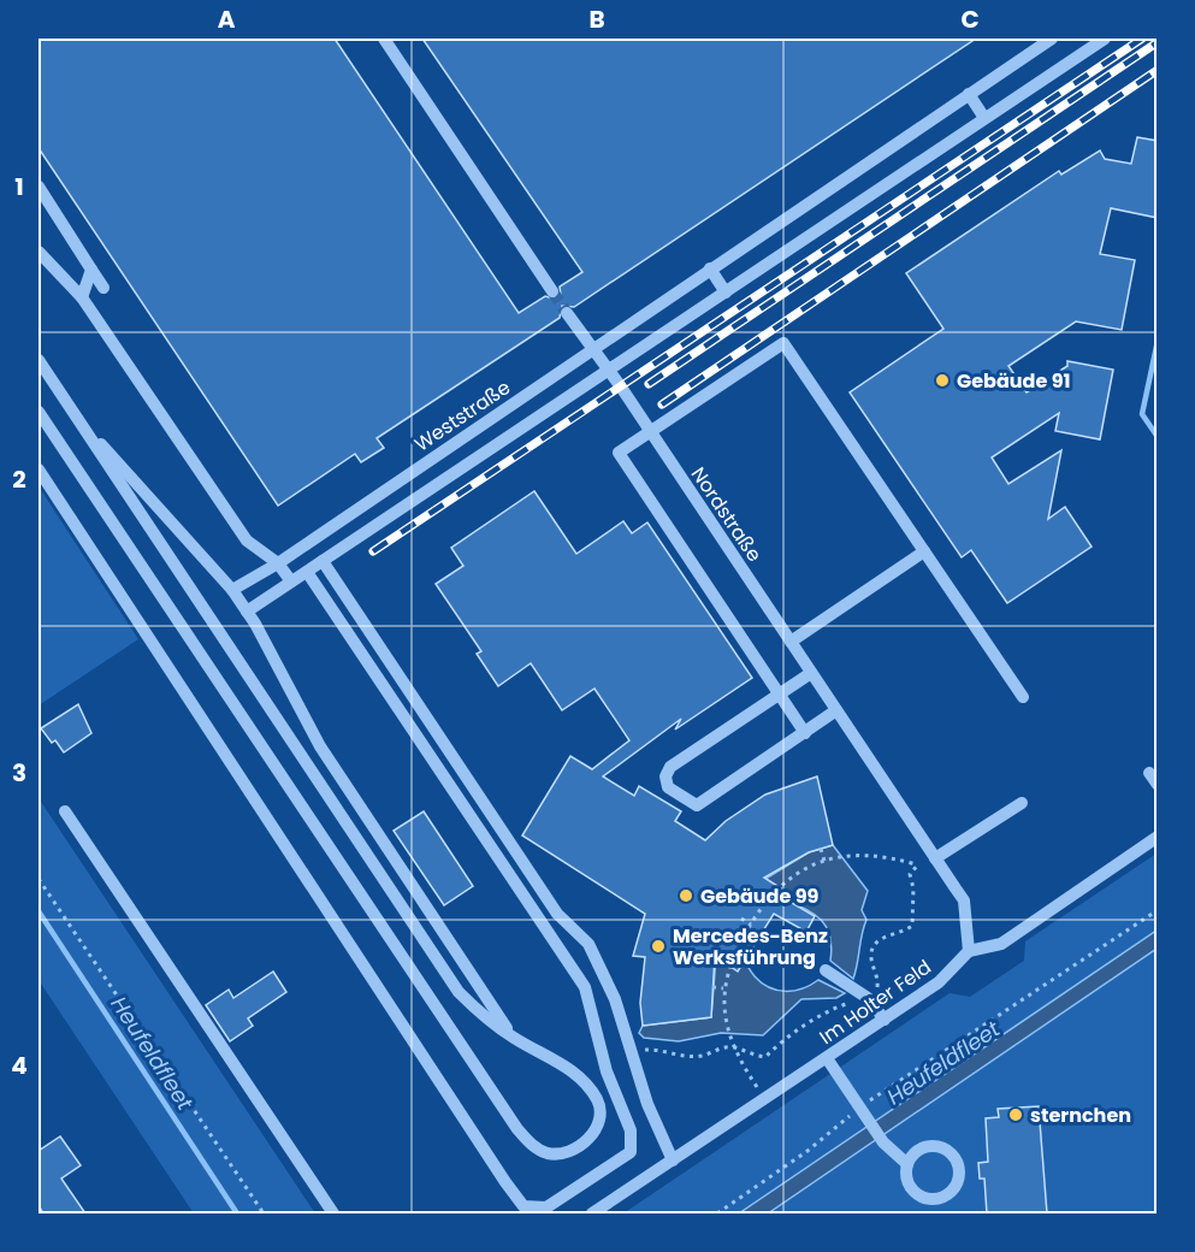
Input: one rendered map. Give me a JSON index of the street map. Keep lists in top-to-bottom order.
{
  "streets": {
    "street": ["Weststraße", "Nordstraße", "Im Holter Feld"]
  },
  "crossings": [
    ["Weststraße", "Nordstraße"]
  ],
  "water": ["Heufeldfleet"],
  "places": [
    "Gebäude 91",
    "Gebäude 99",
    "Mercedes-Benz Werksführung",
    "sternchen"
  ],
  "grid": {
    "columns": ["A", "B", "C"],
    "rows": [
      "1",
      "2",
      "3",
      "4"
    ]
  }
}
